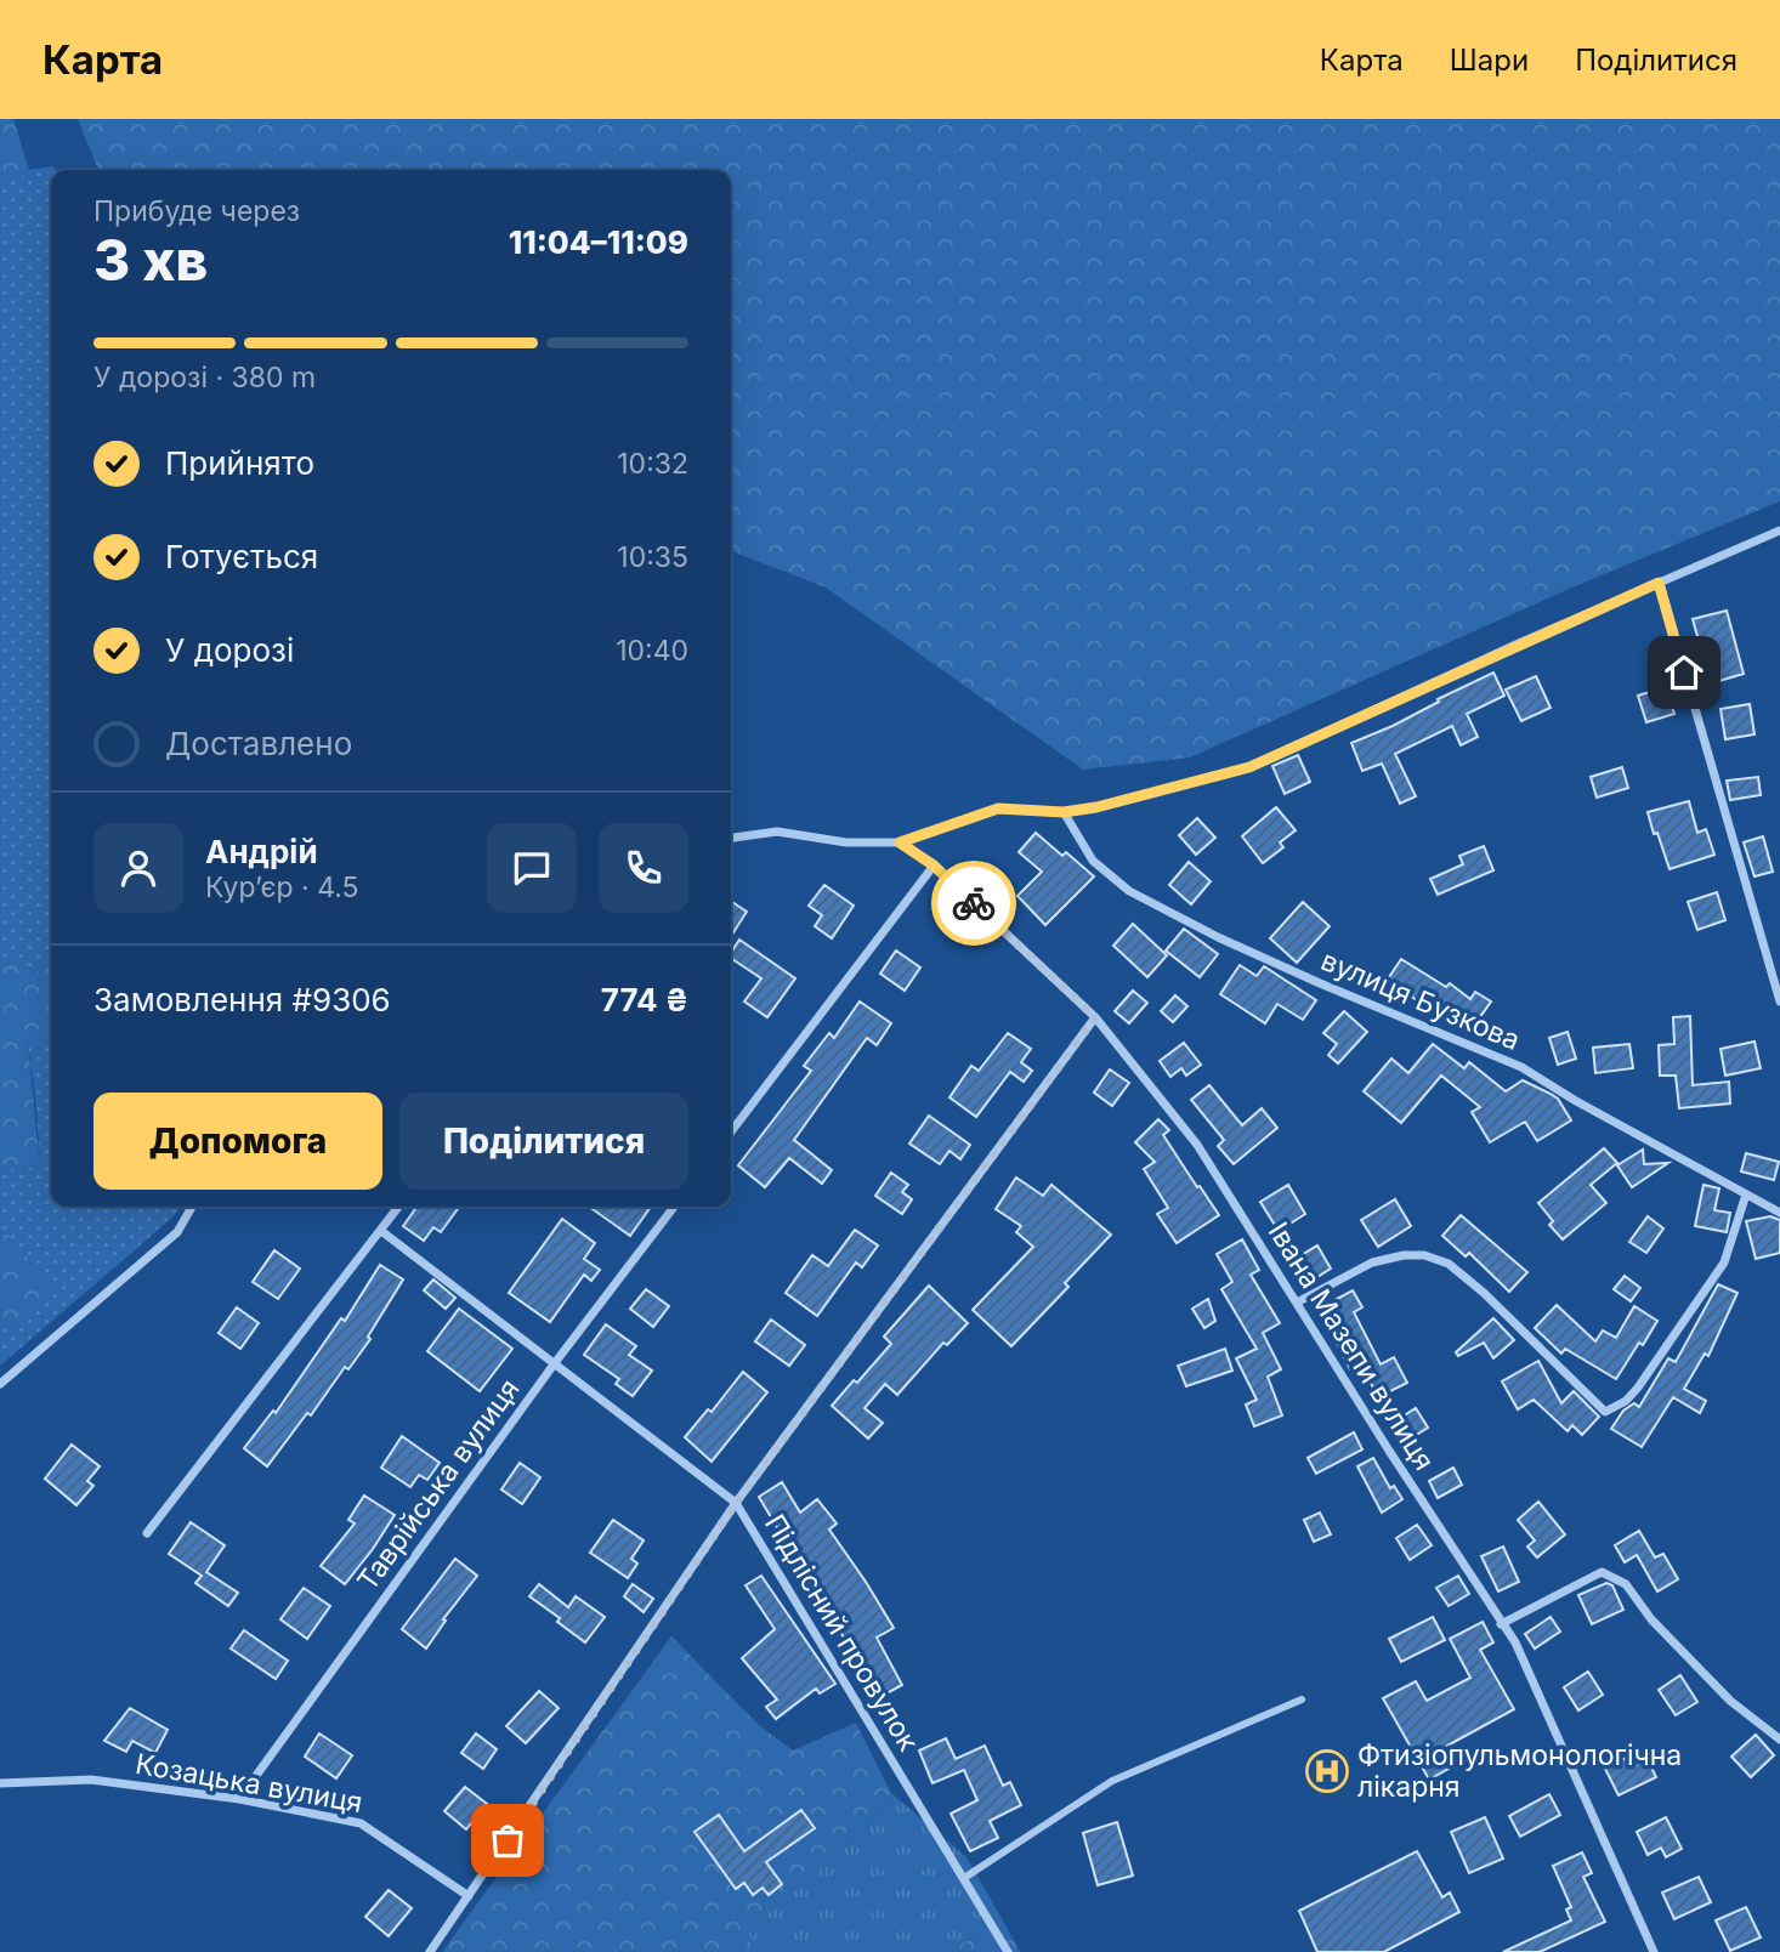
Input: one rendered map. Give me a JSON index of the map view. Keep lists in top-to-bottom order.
{
  "streets": {
    "street": [
      "вулиця Бузкова",
      "Івана Мазепи вулиця",
      "Таврійська вулиця",
      "Підлісний провулок",
      "Козацька вулиця"
    ]
  },
  "crossings": [
    ["Таврійська вулиця", "Підлісний провулок"],
    ["Таврійська вулиця", "Козацька вулиця"]
  ],
  "places": {
    "hospital": ["Фтизіопульмонологічна лікарня"]
  },
  "page": {
    "header": "Карта",
    "nav": ["Карта", "Шари", "Поділитися"],
    "heading": ["3 хв", "Прибуде через", "11:04–11:09"],
    "panel": [
      "Андрій",
      "Кур’єр · 4.5",
      "Замовлення #9306",
      "774 ₴"
    ],
    "bar": "У дорозі · 380 m",
    "list": [
      ["Прийнято", "10:32"],
      ["Готується", "10:35"],
      ["У дорозі", "10:40"],
      "Доставлено"
    ],
    "buttons": ["Допомога", "Поділитися"]
  }
}
